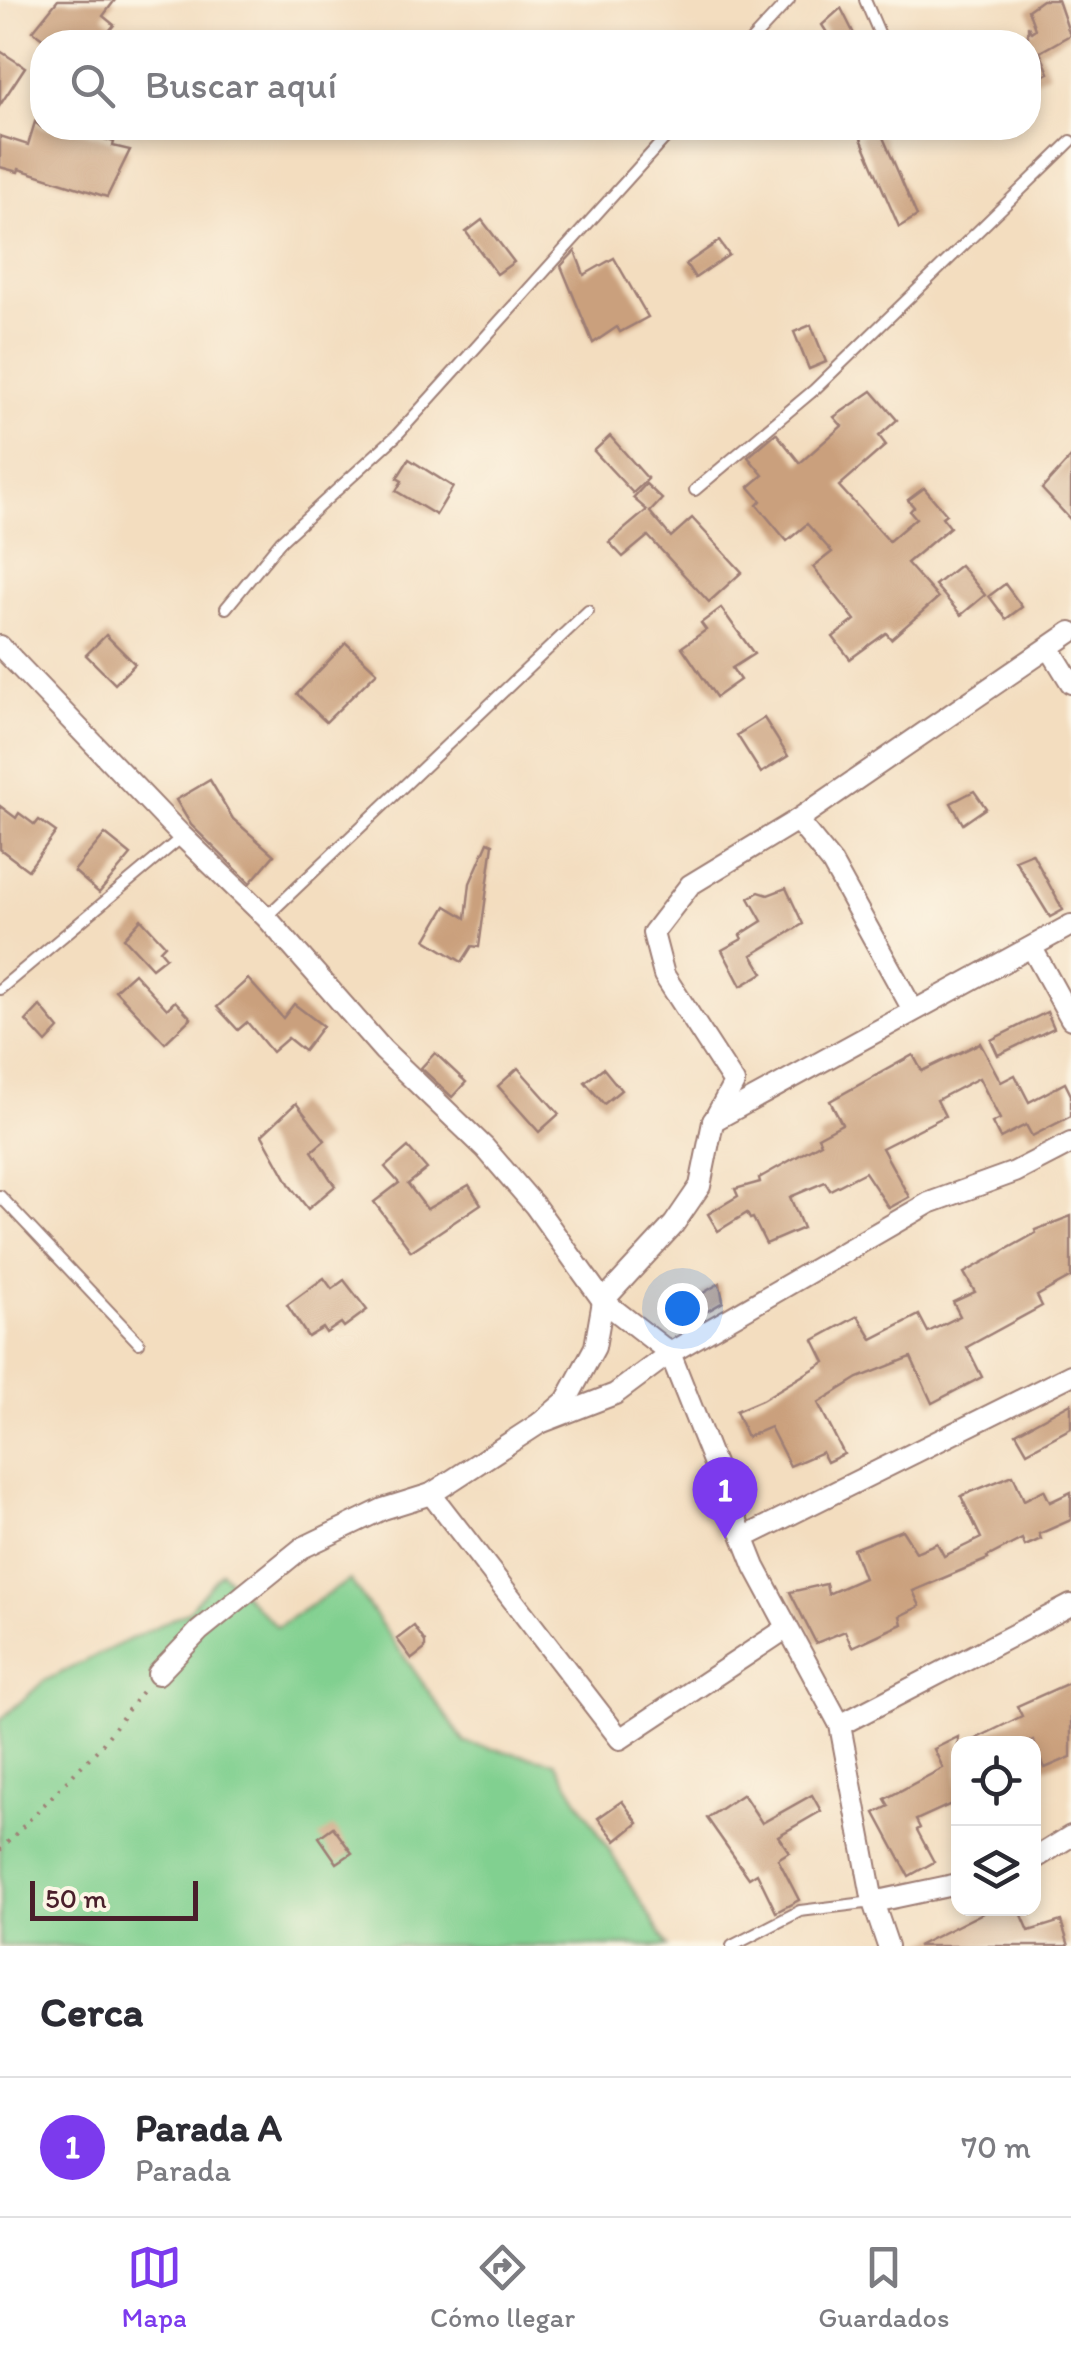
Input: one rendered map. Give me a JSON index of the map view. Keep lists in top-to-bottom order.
{
  "scale_bar": "50 m",
  "page": {
    "search": "Buscar aquí",
    "pins": "1",
    "scale": "50 m",
    "heading": "Cerca",
    "list": [
      {
        "mark": "1",
        "name": "Parada A",
        "note": "Parada",
        "value": "70 m"
      }
    ],
    "nav": ["Mapa", "Cómo llegar", "Guardados"]
  }
}
